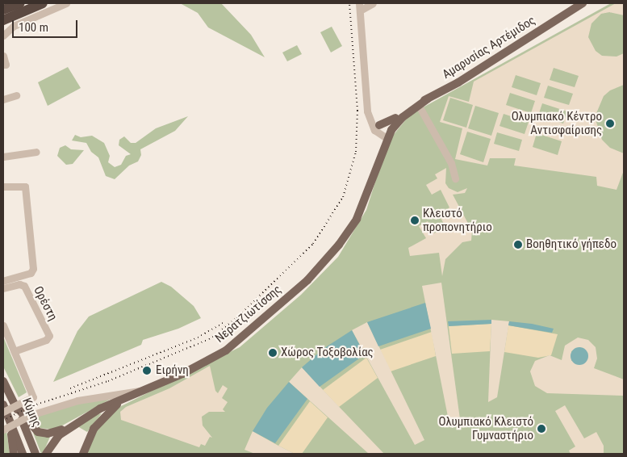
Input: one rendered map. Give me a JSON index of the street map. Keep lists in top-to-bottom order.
{
  "streets": {
    "main road": ["Αμαρυσίας Αρτέμιδος", "Νερατζιωτίσσης", "Κύμης"],
    "street": ["Ορέστη"]
  },
  "crossings": [
    ["Αμαρυσίας Αρτέμιδος", "Νερατζιωτίσσης"]
  ],
  "places": [
    "Ολυμπιακό Κέντρο Αντισφαίρισης",
    "Κλειστό προπονητήριο",
    "Βοηθητικό γήπεδο",
    "Χώρος Τοξοβολίας",
    "Ειρήνη",
    "Ολυμπιακό Κλειστό Γυμναστήριο"
  ],
  "scale_bar": "100 m"
}
